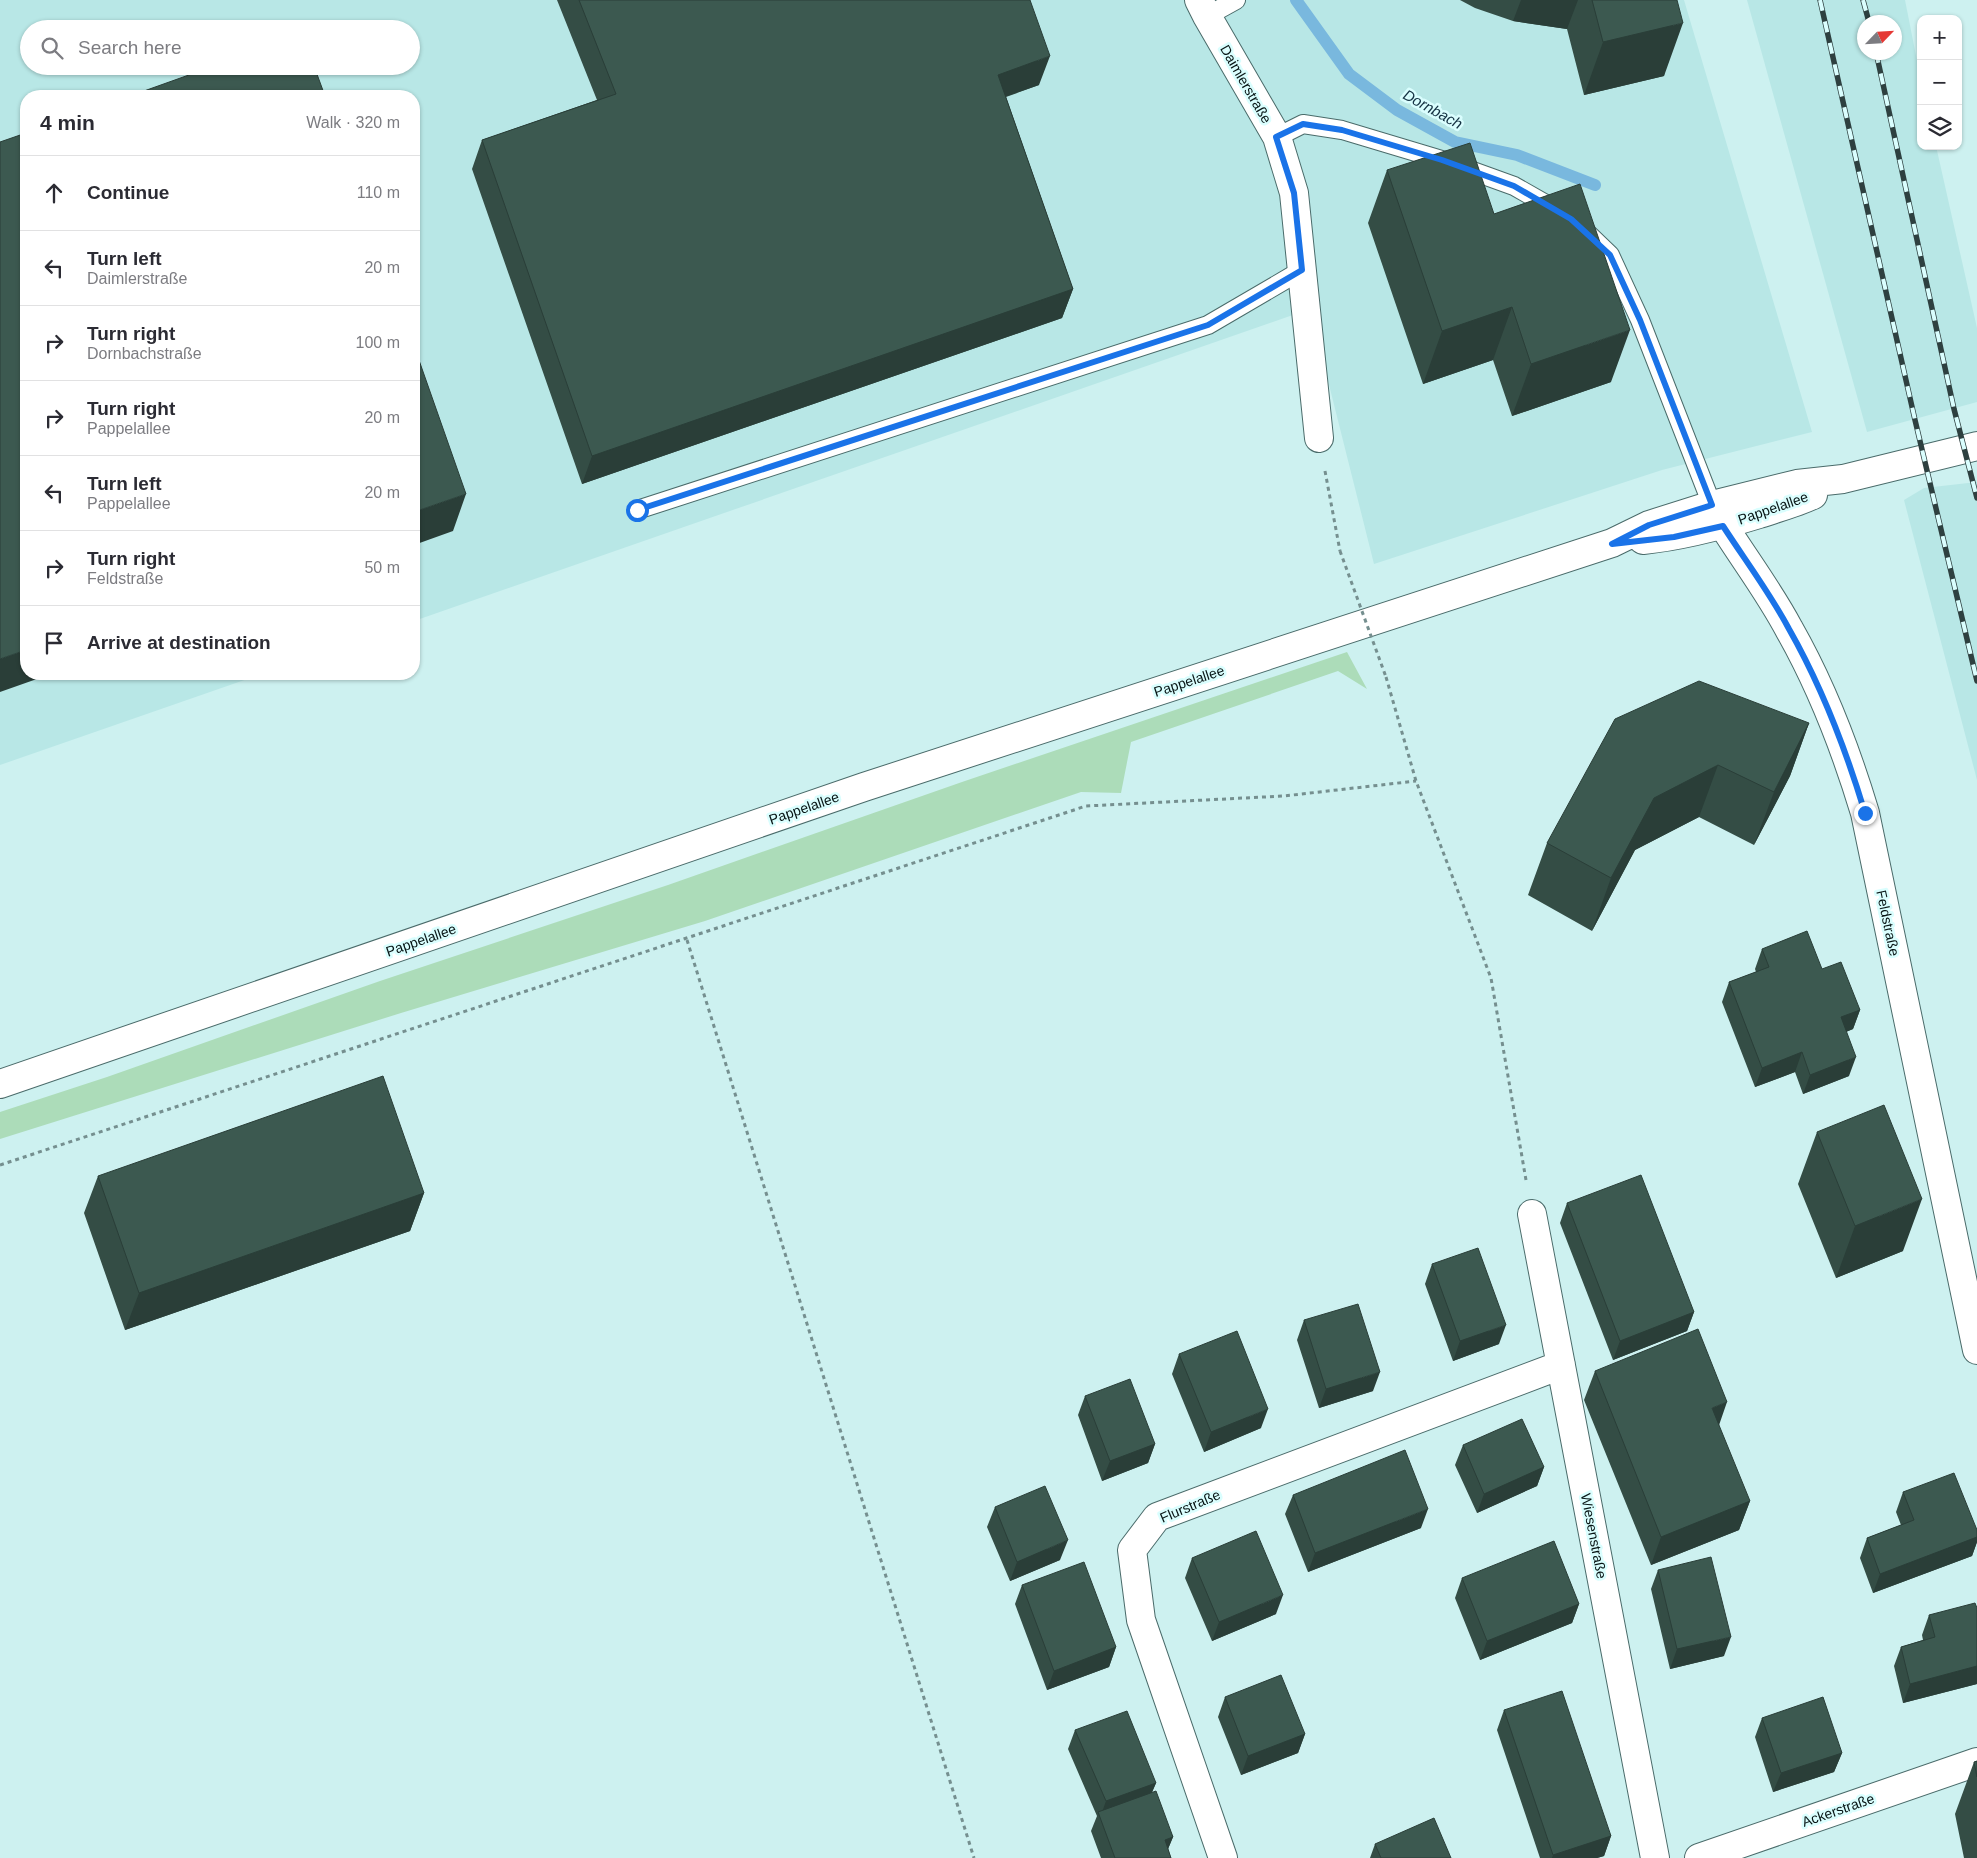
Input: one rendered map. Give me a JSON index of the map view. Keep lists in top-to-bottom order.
{
  "streets": {
    "street": [
      "Daimlerstraße",
      "Pappelallee",
      "Feldstraße",
      "Flurstraße",
      "Wiesenstraße",
      "Ackerstraße"
    ]
  },
  "crossings": [
    ["Pappelallee", "Feldstraße"],
    ["Flurstraße", "Wiesenstraße"]
  ],
  "water": ["Dornbach"],
  "north": "top right",
  "page": {
    "map_buttons": ["+", "−"],
    "search": "Search here",
    "heading": ["4 min", "Walk · 320 m"],
    "list": [
      ["Continue", "110 m"],
      ["Turn left", "Daimlerstraße", "20 m"],
      ["Turn right", "Dornbachstraße", "100 m"],
      ["Turn right", "Pappelallee", "20 m"],
      ["Turn left", "Pappelallee", "20 m"],
      ["Turn right", "Feldstraße", "50 m"],
      "Arrive at destination"
    ]
  }
}
